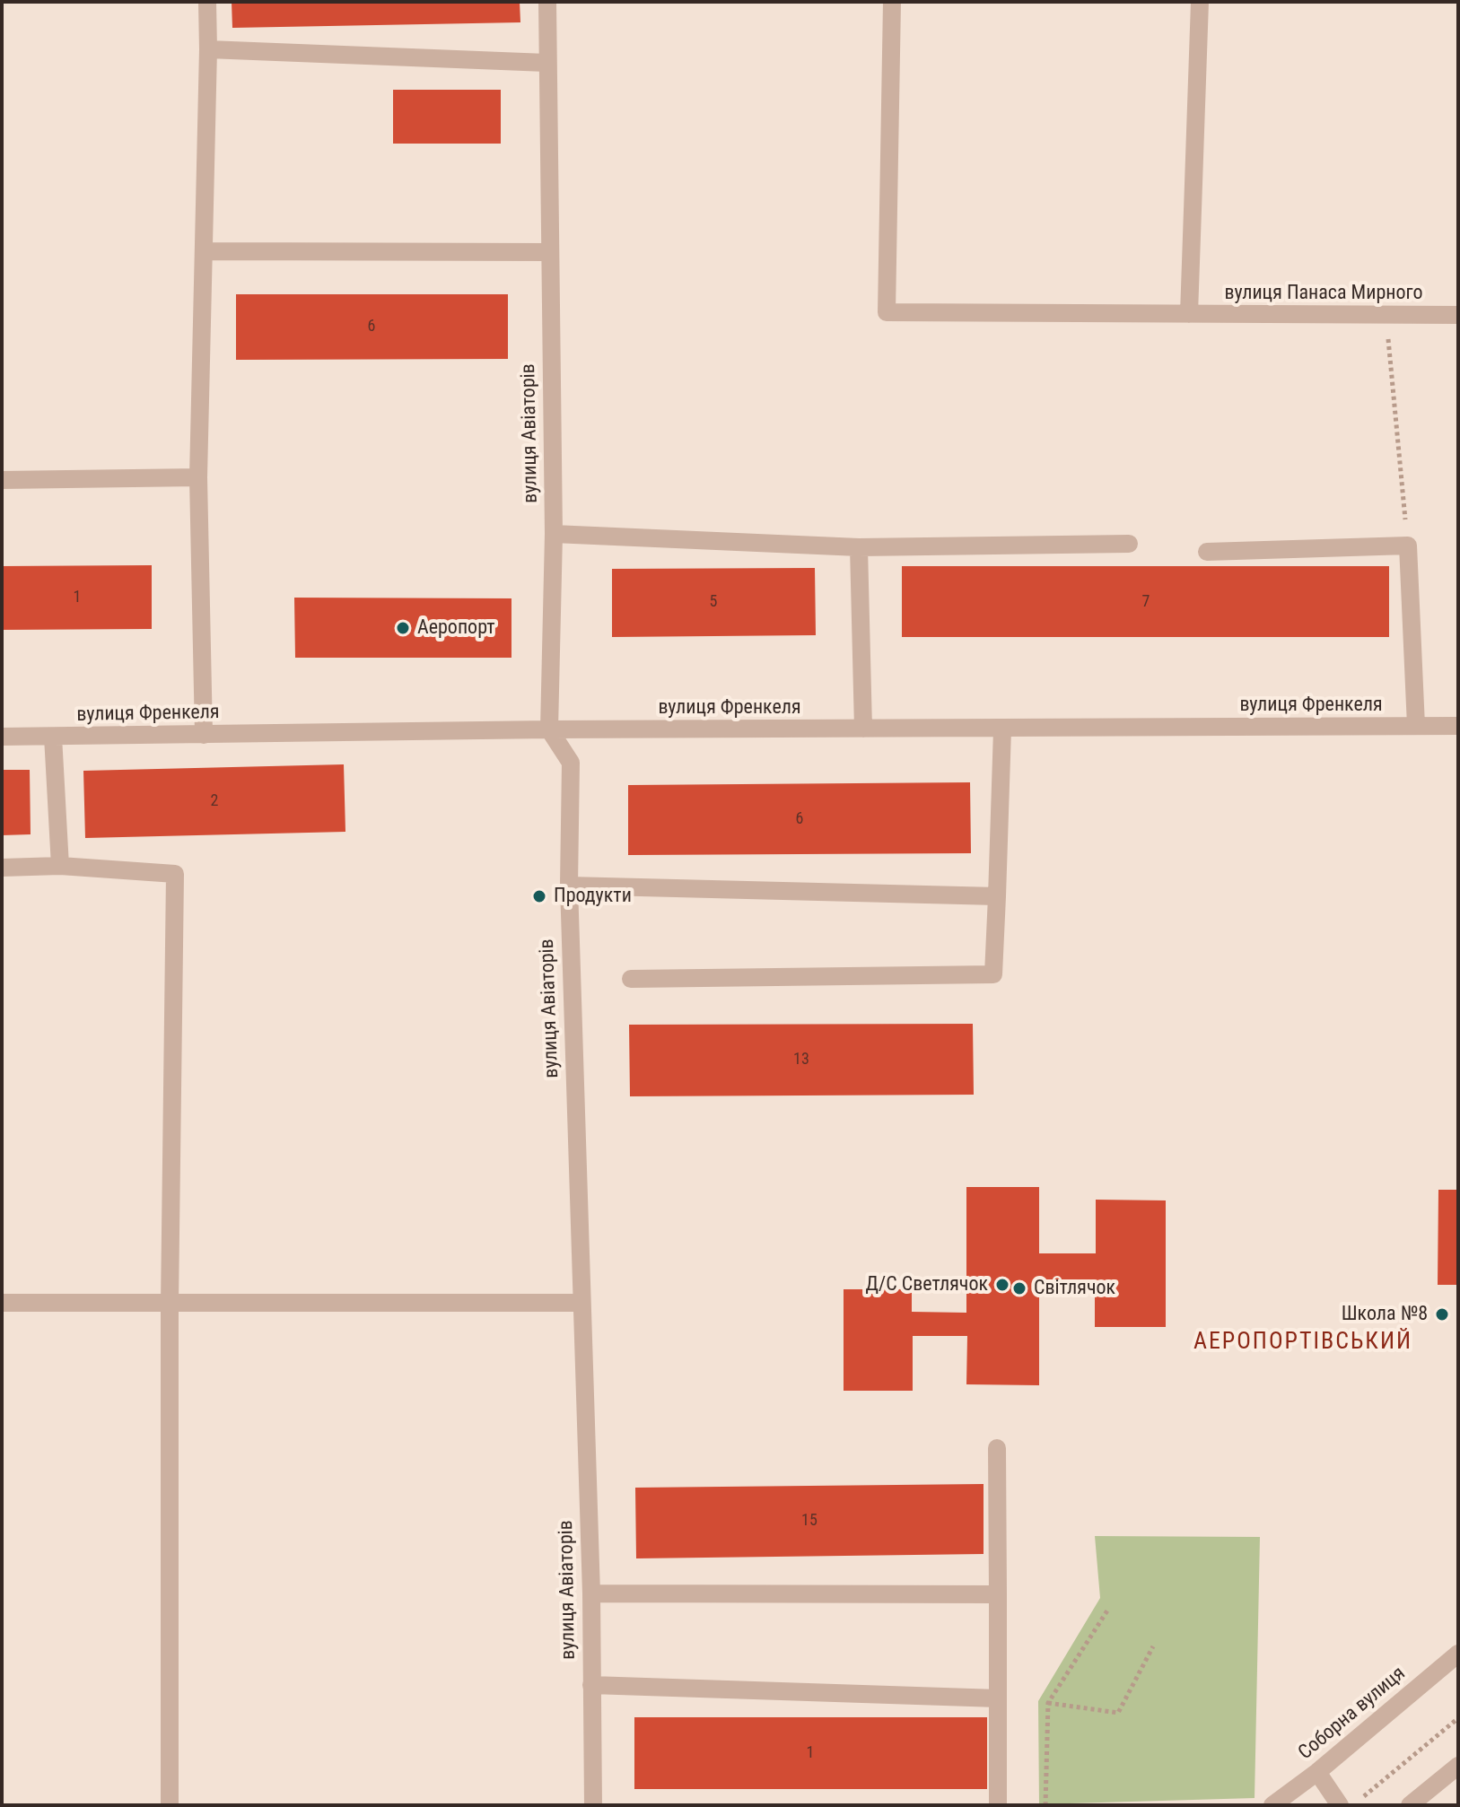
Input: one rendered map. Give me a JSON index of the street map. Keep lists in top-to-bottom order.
{
  "streets": {
    "street": [
      "вулиця Панаса Мирного",
      "вулиця Авіаторів",
      "вулиця Френкеля",
      "Соборна вулиця"
    ]
  },
  "crossings": [
    ["вулиця Авіаторів", "вулиця Френкеля"]
  ],
  "districts": ["АЕРОПОРТІВСЬКИЙ"],
  "places": [
    "Аеропорт",
    "Продукти",
    "Д/С Светлячок",
    "Світлячок",
    "Школа №8"
  ],
  "house_numbers": [
    "6",
    "1",
    "5",
    "7",
    "2",
    "6",
    "13",
    "15",
    "1"
  ]
}
